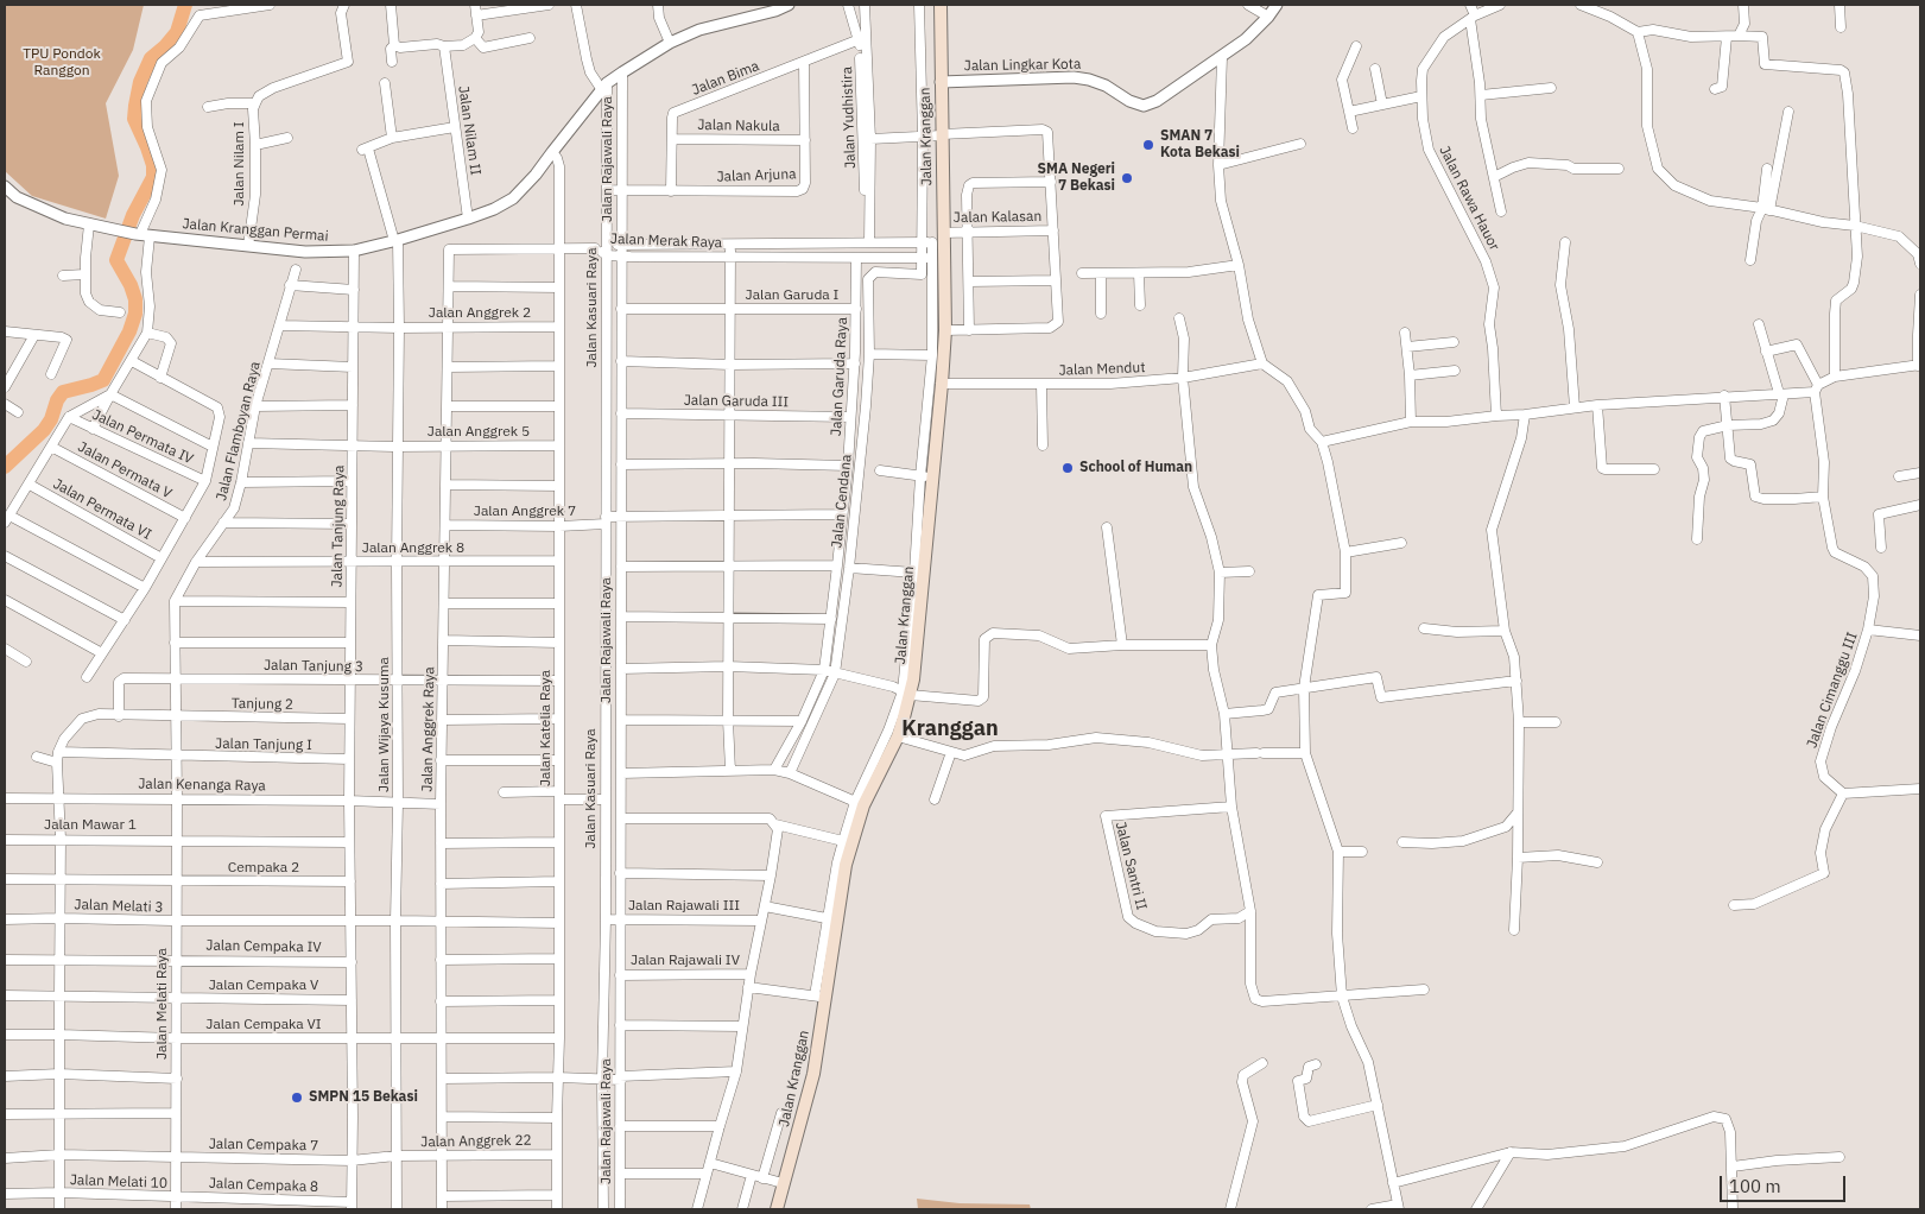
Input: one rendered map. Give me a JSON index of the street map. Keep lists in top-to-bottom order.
{
  "streets": {
    "main road": ["Jalan Kranggan"],
    "street": [
      "Jalan Lingkar Kota",
      "Jalan Bima",
      "Jalan Yudhistira",
      "Jalan Nakula",
      "Jalan Nilam II",
      "Jalan Rajawali Raya",
      "Jalan Nilam I",
      "Jalan Arjuna",
      "Jalan Rawa Hauor",
      "Jalan Kalasan",
      "Jalan Kranggan Permai",
      "Jalan Merak Raya",
      "Jalan Garuda I",
      "Jalan Kasuari Raya",
      "Jalan Anggrek 2",
      "Jalan Mendut",
      "Jalan Garuda Raya",
      "Jalan Garuda III",
      "Jalan Flamboyan Raya",
      "Jalan Anggrek 5",
      "Jalan Permata IV",
      "Jalan Permata V",
      "Jalan Cendana",
      "Jalan Permata VI",
      "Jalan Anggrek 7",
      "Jalan Tanjung Raya",
      "Jalan Anggrek 8",
      "Jalan Tanjung 3",
      "Jalan Cimanggu III",
      "Tanjung 2",
      "Jalan Wijaya Kusuma",
      "Jalan Katelia Raya",
      "Jalan Anggrek Raya",
      "Jalan Tanjung I",
      "Jalan Kenanga Raya",
      "Jalan Mawar 1",
      "Jalan Santri II",
      "Cempaka 2",
      "Jalan Melati 3",
      "Jalan Rajawali III",
      "Jalan Cempaka IV",
      "Jalan Rajawali IV",
      "Jalan Cempaka V",
      "Jalan Melati Raya",
      "Jalan Cempaka VI",
      "Jalan Anggrek 22",
      "Jalan Cempaka 7",
      "Jalan Melati 10",
      "Jalan Cempaka 8"
    ]
  },
  "crossings": [
    ["Jalan Lingkar Kota", "Jalan Kranggan"],
    ["Jalan Bima", "Jalan Yudhistira"],
    ["Jalan Bima", "Jalan Nakula"],
    ["Jalan Bima", "Jalan Arjuna"],
    ["Jalan Nakula", "Jalan Arjuna"],
    ["Jalan Nilam II", "Jalan Kranggan Permai"],
    ["Jalan Kranggan", "Jalan Kalasan"],
    ["Jalan Kranggan", "Jalan Merak Raya"],
    ["Jalan Kranggan", "Jalan Mendut"],
    ["Jalan Rajawali Raya", "Jalan Arjuna"],
    ["Jalan Rajawali Raya", "Jalan Kranggan Permai"],
    ["Jalan Rajawali Raya", "Jalan Merak Raya"],
    ["Jalan Rajawali Raya", "Jalan Garuda I"],
    ["Jalan Rajawali Raya", "Jalan Garuda III"],
    ["Jalan Rajawali Raya", "Jalan Anggrek 7"],
    ["Jalan Rajawali Raya", "Jalan Rajawali III"],
    ["Jalan Rajawali Raya", "Jalan Rajawali IV"],
    ["Jalan Nilam I", "Jalan Kranggan Permai"],
    ["Jalan Arjuna", "Jalan Kasuari Raya"],
    ["Jalan Kalasan", "Jalan Merak Raya"],
    ["Jalan Kranggan Permai", "Jalan Kasuari Raya"],
    ["Jalan Kranggan Permai", "Jalan Tanjung Raya"],
    ["Jalan Kranggan Permai", "Jalan Wijaya Kusuma"],
    ["Jalan Kranggan Permai", "Jalan Katelia Raya"],
    ["Jalan Merak Raya", "Jalan Kasuari Raya"],
    ["Jalan Merak Raya", "Jalan Garuda Raya"],
    ["Jalan Merak Raya", "Jalan Cendana"],
    ["Jalan Garuda I", "Jalan Garuda Raya"],
    ["Jalan Kasuari Raya", "Jalan Anggrek 7"],
    ["Jalan Kasuari Raya", "Jalan Rajawali III"],
    ["Jalan Anggrek 2", "Jalan Flamboyan Raya"],
    ["Jalan Anggrek 2", "Jalan Tanjung Raya"],
    ["Jalan Anggrek 2", "Jalan Wijaya Kusuma"],
    ["Jalan Anggrek 2", "Jalan Katelia Raya"],
    ["Jalan Anggrek 2", "Jalan Anggrek Raya"],
    ["Jalan Garuda Raya", "Jalan Garuda III"],
    ["Jalan Garuda Raya", "Jalan Anggrek 7"],
    ["Jalan Flamboyan Raya", "Jalan Anggrek 5"],
    ["Jalan Flamboyan Raya", "Jalan Anggrek 8"],
    ["Jalan Anggrek 5", "Jalan Tanjung Raya"],
    ["Jalan Anggrek 5", "Jalan Wijaya Kusuma"],
    ["Jalan Anggrek 5", "Jalan Katelia Raya"],
    ["Jalan Anggrek 5", "Jalan Anggrek Raya"],
    ["Jalan Anggrek 7", "Jalan Katelia Raya"],
    ["Jalan Anggrek 7", "Jalan Anggrek Raya"],
    ["Jalan Tanjung Raya", "Jalan Anggrek 8"],
    ["Jalan Tanjung Raya", "Jalan Tanjung 3"],
    ["Jalan Tanjung Raya", "Tanjung 2"],
    ["Jalan Tanjung Raya", "Jalan Tanjung I"],
    ["Jalan Tanjung Raya", "Jalan Kenanga Raya"],
    ["Jalan Tanjung Raya", "Jalan Mawar 1"],
    ["Jalan Tanjung Raya", "Cempaka 2"],
    ["Jalan Tanjung Raya", "Jalan Melati 3"],
    ["Jalan Tanjung Raya", "Jalan Cempaka IV"],
    ["Jalan Tanjung Raya", "Jalan Cempaka V"],
    ["Jalan Tanjung Raya", "Jalan Cempaka VI"],
    ["Jalan Tanjung Raya", "Jalan Anggrek 22"],
    ["Jalan Tanjung Raya", "Jalan Cempaka 7"],
    ["Jalan Tanjung Raya", "Jalan Cempaka 8"],
    ["Jalan Anggrek 8", "Jalan Wijaya Kusuma"],
    ["Jalan Anggrek 8", "Jalan Katelia Raya"],
    ["Jalan Anggrek 8", "Jalan Anggrek Raya"],
    ["Jalan Tanjung 3", "Tanjung 2"],
    ["Jalan Tanjung 3", "Jalan Wijaya Kusuma"],
    ["Jalan Tanjung 3", "Jalan Katelia Raya"],
    ["Jalan Tanjung 3", "Jalan Anggrek Raya"],
    ["Tanjung 2", "Jalan Tanjung I"],
    ["Jalan Wijaya Kusuma", "Jalan Kenanga Raya"],
    ["Jalan Wijaya Kusuma", "Jalan Melati 3"],
    ["Jalan Wijaya Kusuma", "Jalan Cempaka VI"],
    ["Jalan Wijaya Kusuma", "Jalan Anggrek 22"],
    ["Jalan Katelia Raya", "Jalan Anggrek Raya"],
    ["Jalan Katelia Raya", "Jalan Melati 3"],
    ["Jalan Katelia Raya", "Jalan Cempaka VI"],
    ["Jalan Katelia Raya", "Jalan Anggrek 22"],
    ["Jalan Anggrek Raya", "Jalan Kenanga Raya"],
    ["Jalan Anggrek Raya", "Jalan Melati 3"],
    ["Jalan Anggrek Raya", "Jalan Cempaka VI"],
    ["Jalan Anggrek Raya", "Jalan Anggrek 22"],
    ["Jalan Kenanga Raya", "Jalan Melati Raya"],
    ["Jalan Mawar 1", "Jalan Melati Raya"],
    ["Cempaka 2", "Jalan Melati Raya"],
    ["Jalan Melati 3", "Jalan Melati Raya"],
    ["Jalan Cempaka IV", "Jalan Melati Raya"],
    ["Jalan Cempaka V", "Jalan Melati Raya"],
    ["Jalan Melati Raya", "Jalan Cempaka VI"],
    ["Jalan Melati Raya", "Jalan Cempaka 7"],
    ["Jalan Melati Raya", "Jalan Melati 10"],
    ["Jalan Melati Raya", "Jalan Cempaka 8"],
    ["Jalan Anggrek 22", "Jalan Cempaka 7"],
    ["Jalan Melati 10", "Jalan Cempaka 8"]
  ],
  "districts": ["Kranggan"],
  "parks": ["TPU Pondok Ranggon"],
  "places": [
    "SMAN 7 Kota Bekasi",
    "SMA Negeri 7 Bekasi",
    "School of Human",
    "SMPN 15 Bekasi"
  ],
  "scale_bar": "100 m"
}
